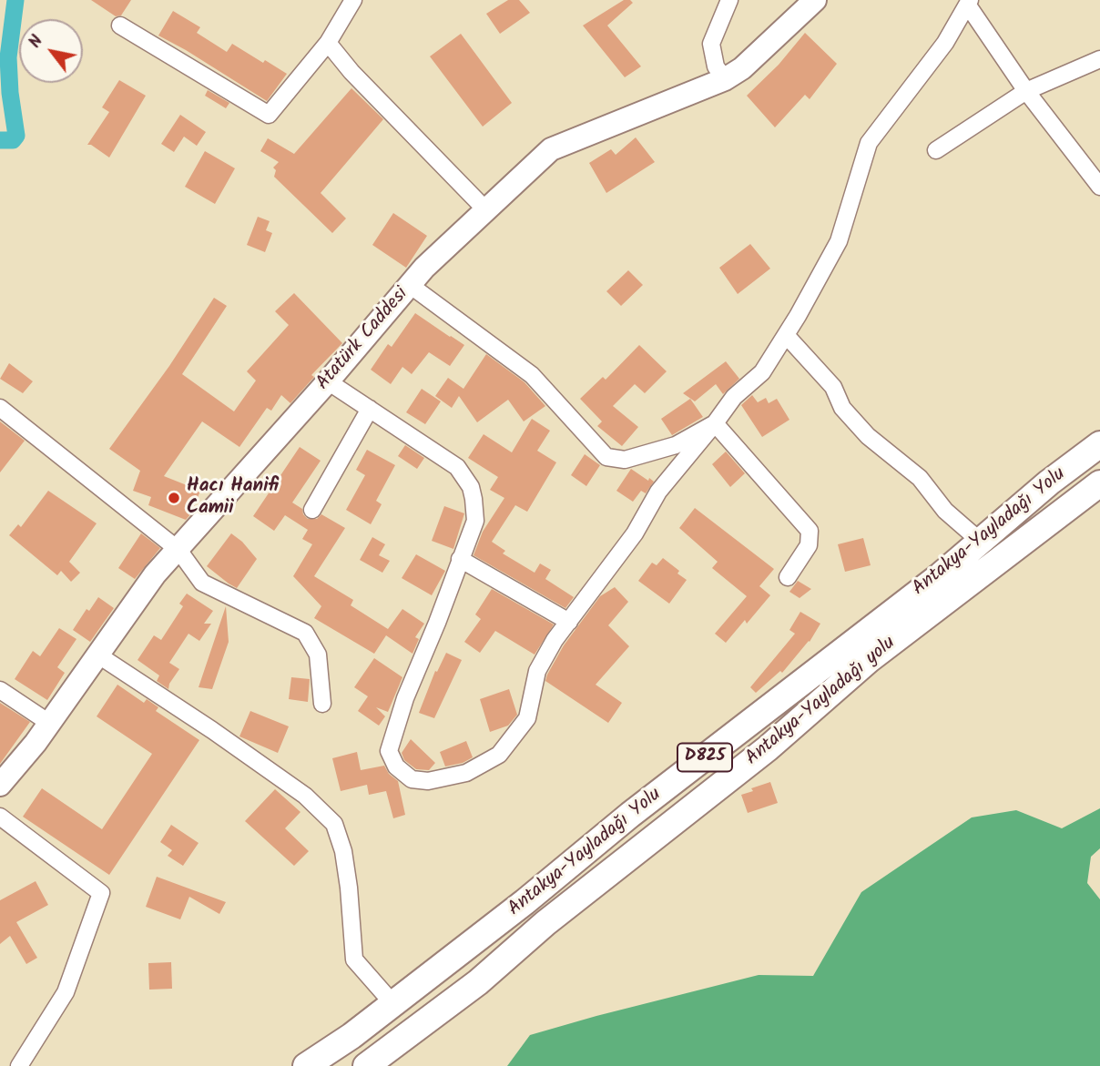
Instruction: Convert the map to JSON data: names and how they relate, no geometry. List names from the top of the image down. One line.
{"streets":{"highway":["Antakya-Yayladağı Yolu","Antakya-Yayladağı yolu","D825"],"main road":["Atatürk Caddesi"]},"places":["Hacı Hanifi Camii"],"north":"top left"}
